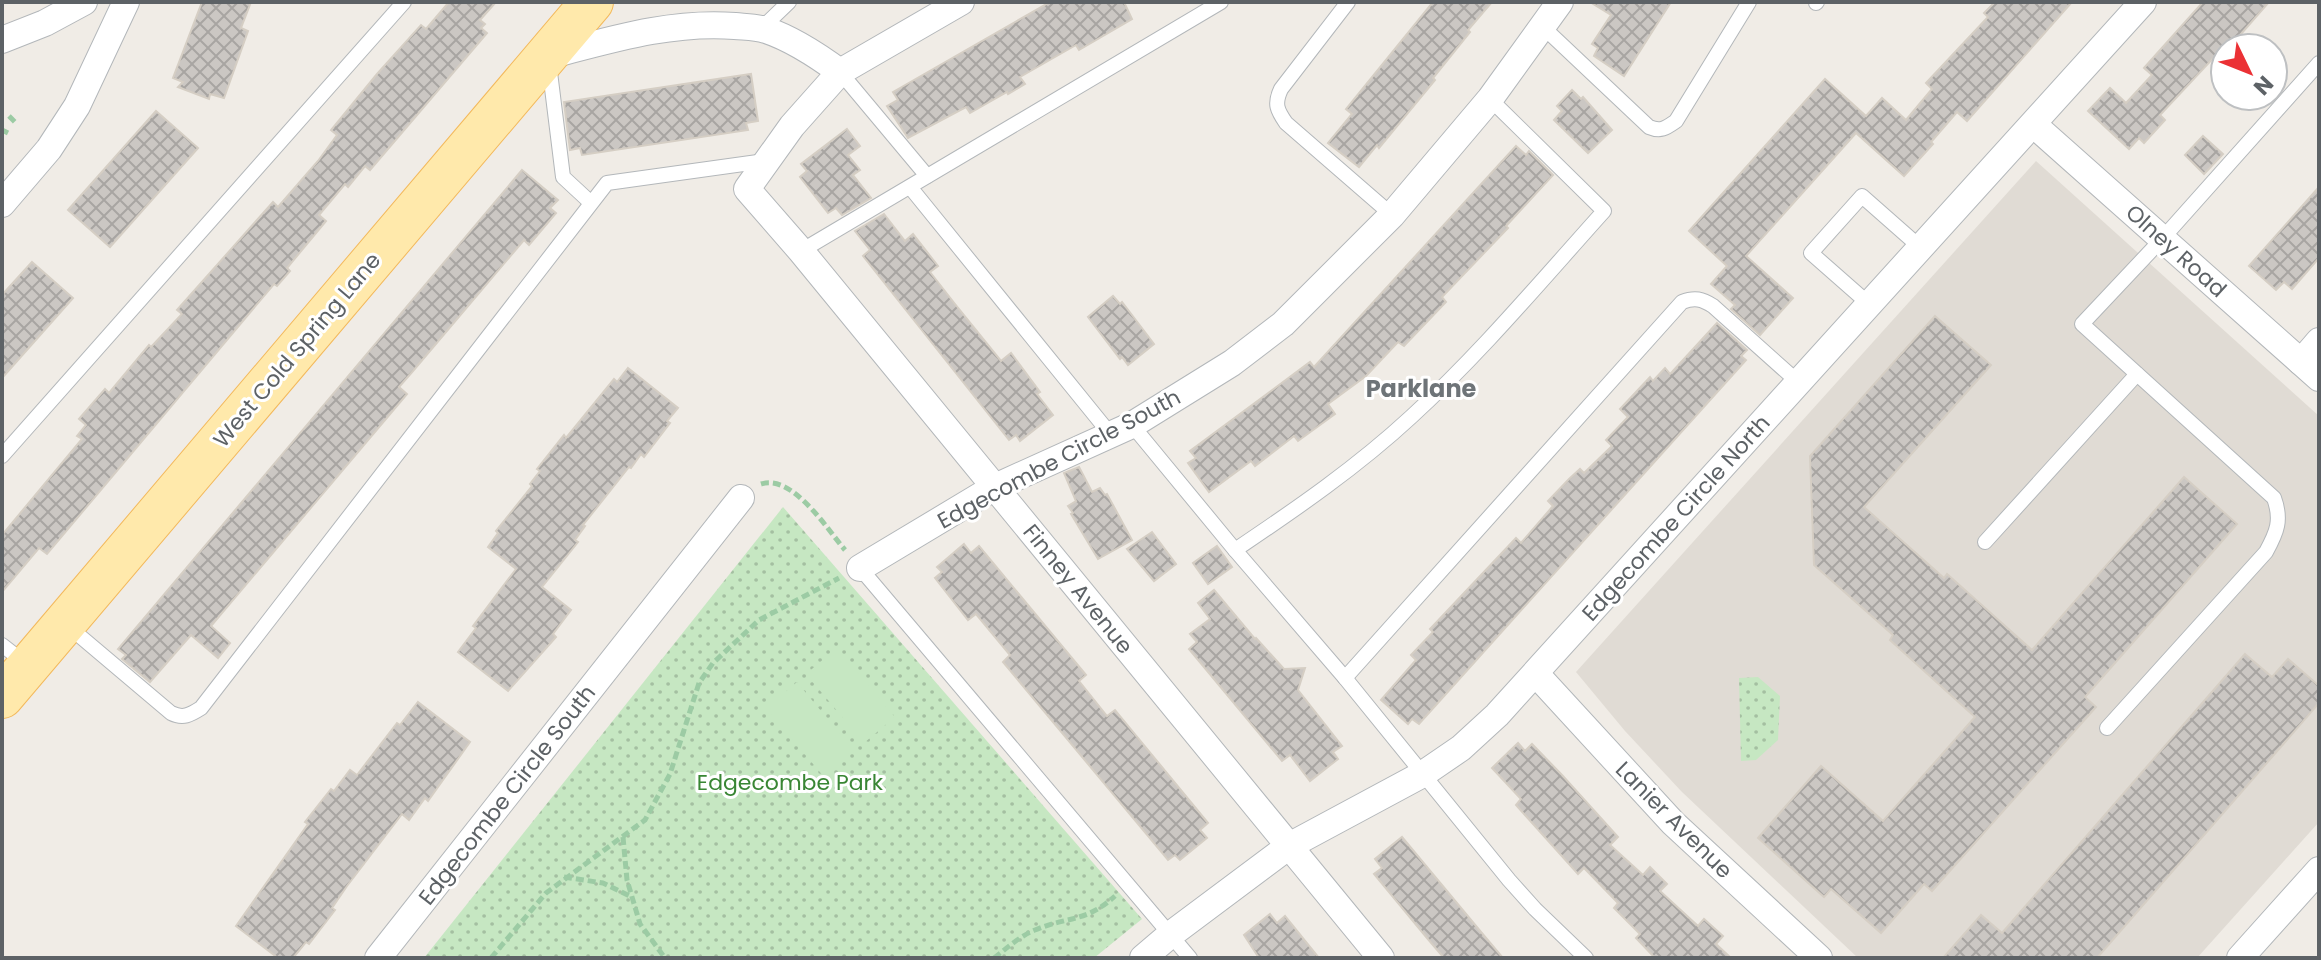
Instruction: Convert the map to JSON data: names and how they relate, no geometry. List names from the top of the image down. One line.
{"streets":{"main road":["West Cold Spring Lane"],"street":["Olney Road","Edgecombe Circle South","Edgecombe Circle North","Finney Avenue","Lanier Avenue"]},"crossings":[["Olney Road","Edgecombe Circle North"],["Edgecombe Circle South","Finney Avenue"],["Edgecombe Circle North","Finney Avenue"],["Edgecombe Circle North","Lanier Avenue"]],"districts":["Parklane"],"parks":["Edgecombe Park"],"north":"bottom right"}
